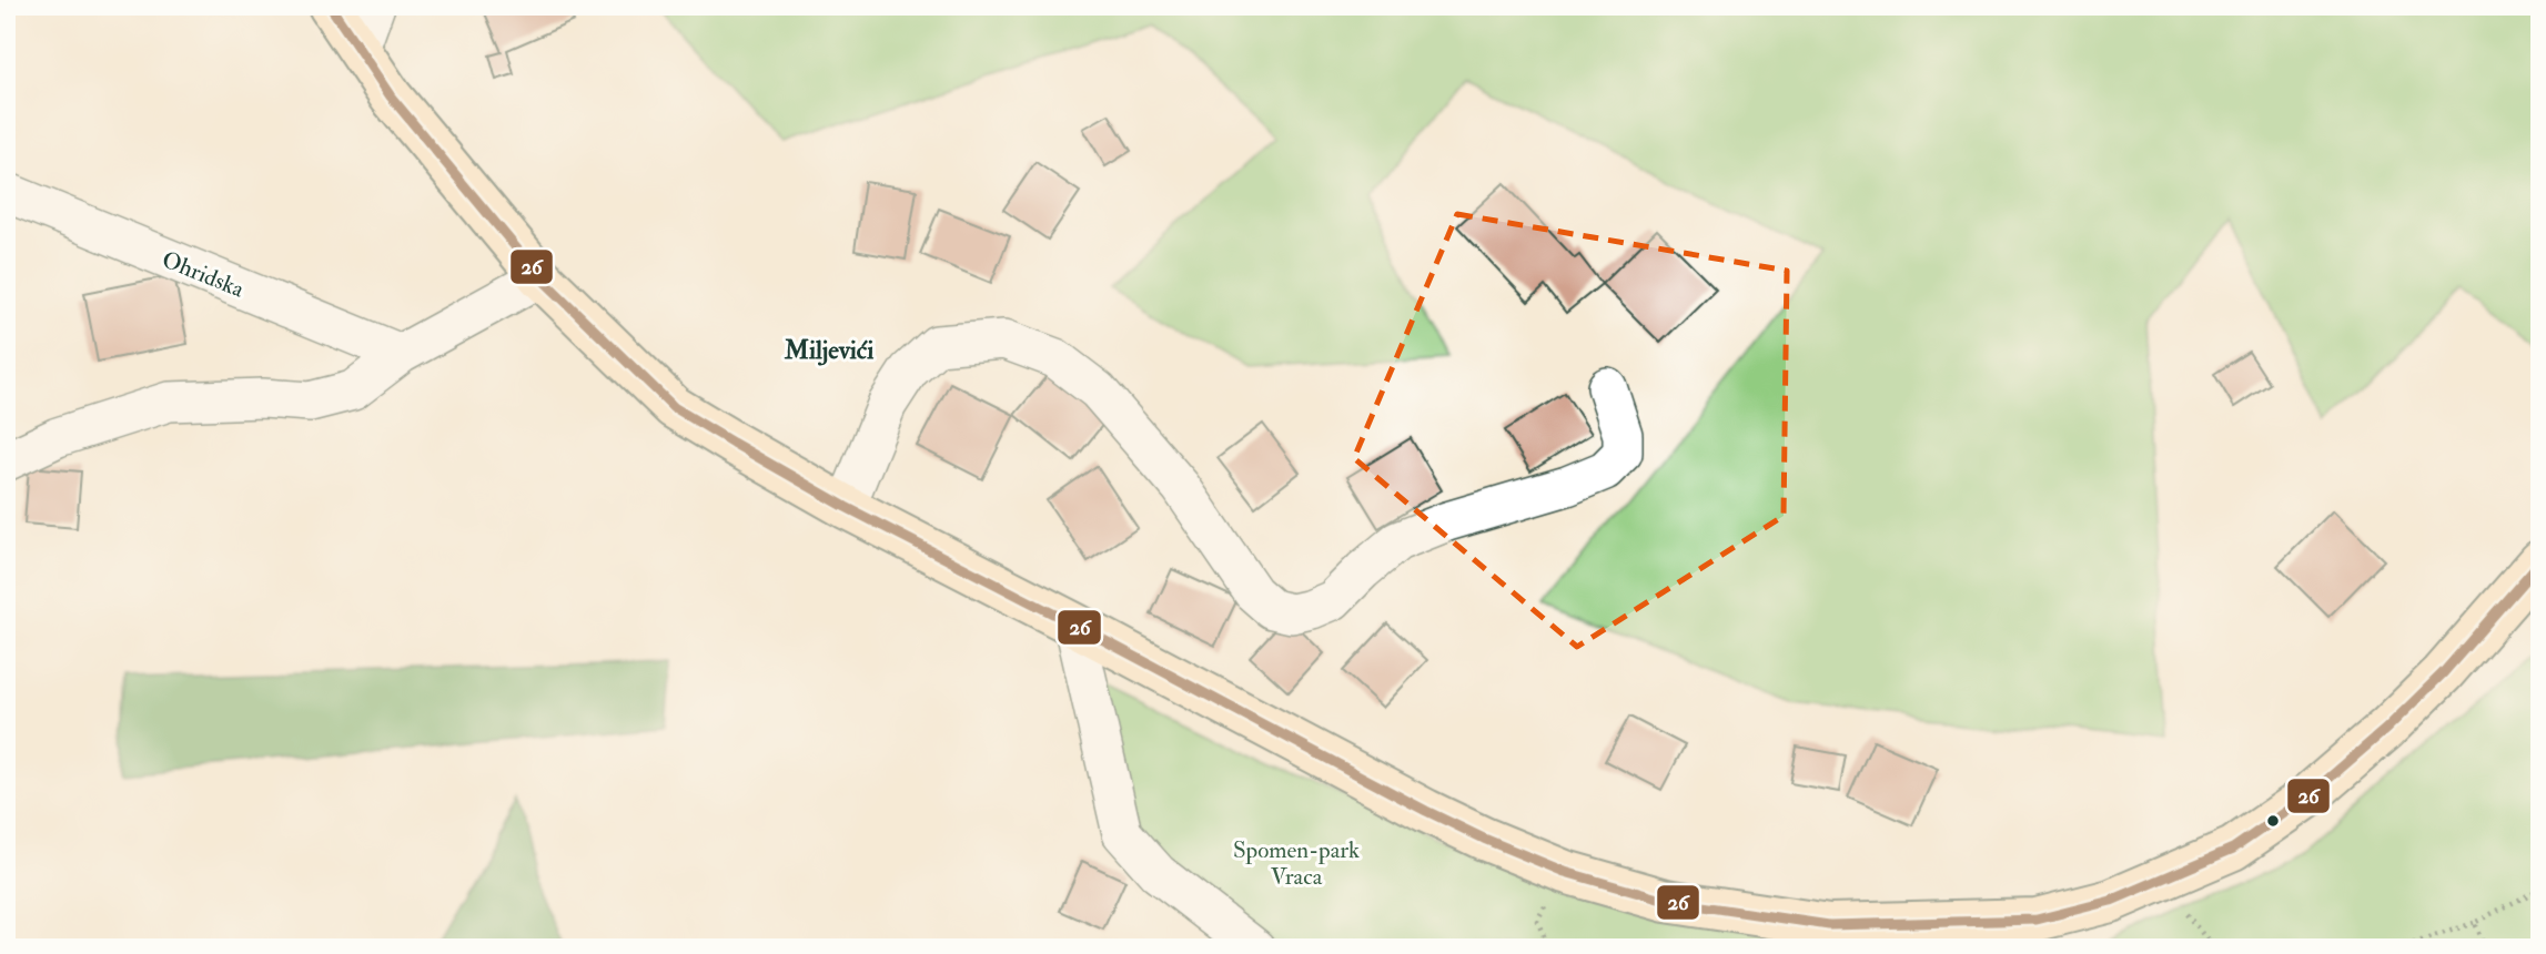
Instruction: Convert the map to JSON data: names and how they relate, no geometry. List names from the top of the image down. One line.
{"streets":{"street":["Ohridska"]},"districts":["Miljevići"],"parks":["Spomen-park Vraca"],"lines":["transit line 26"]}
